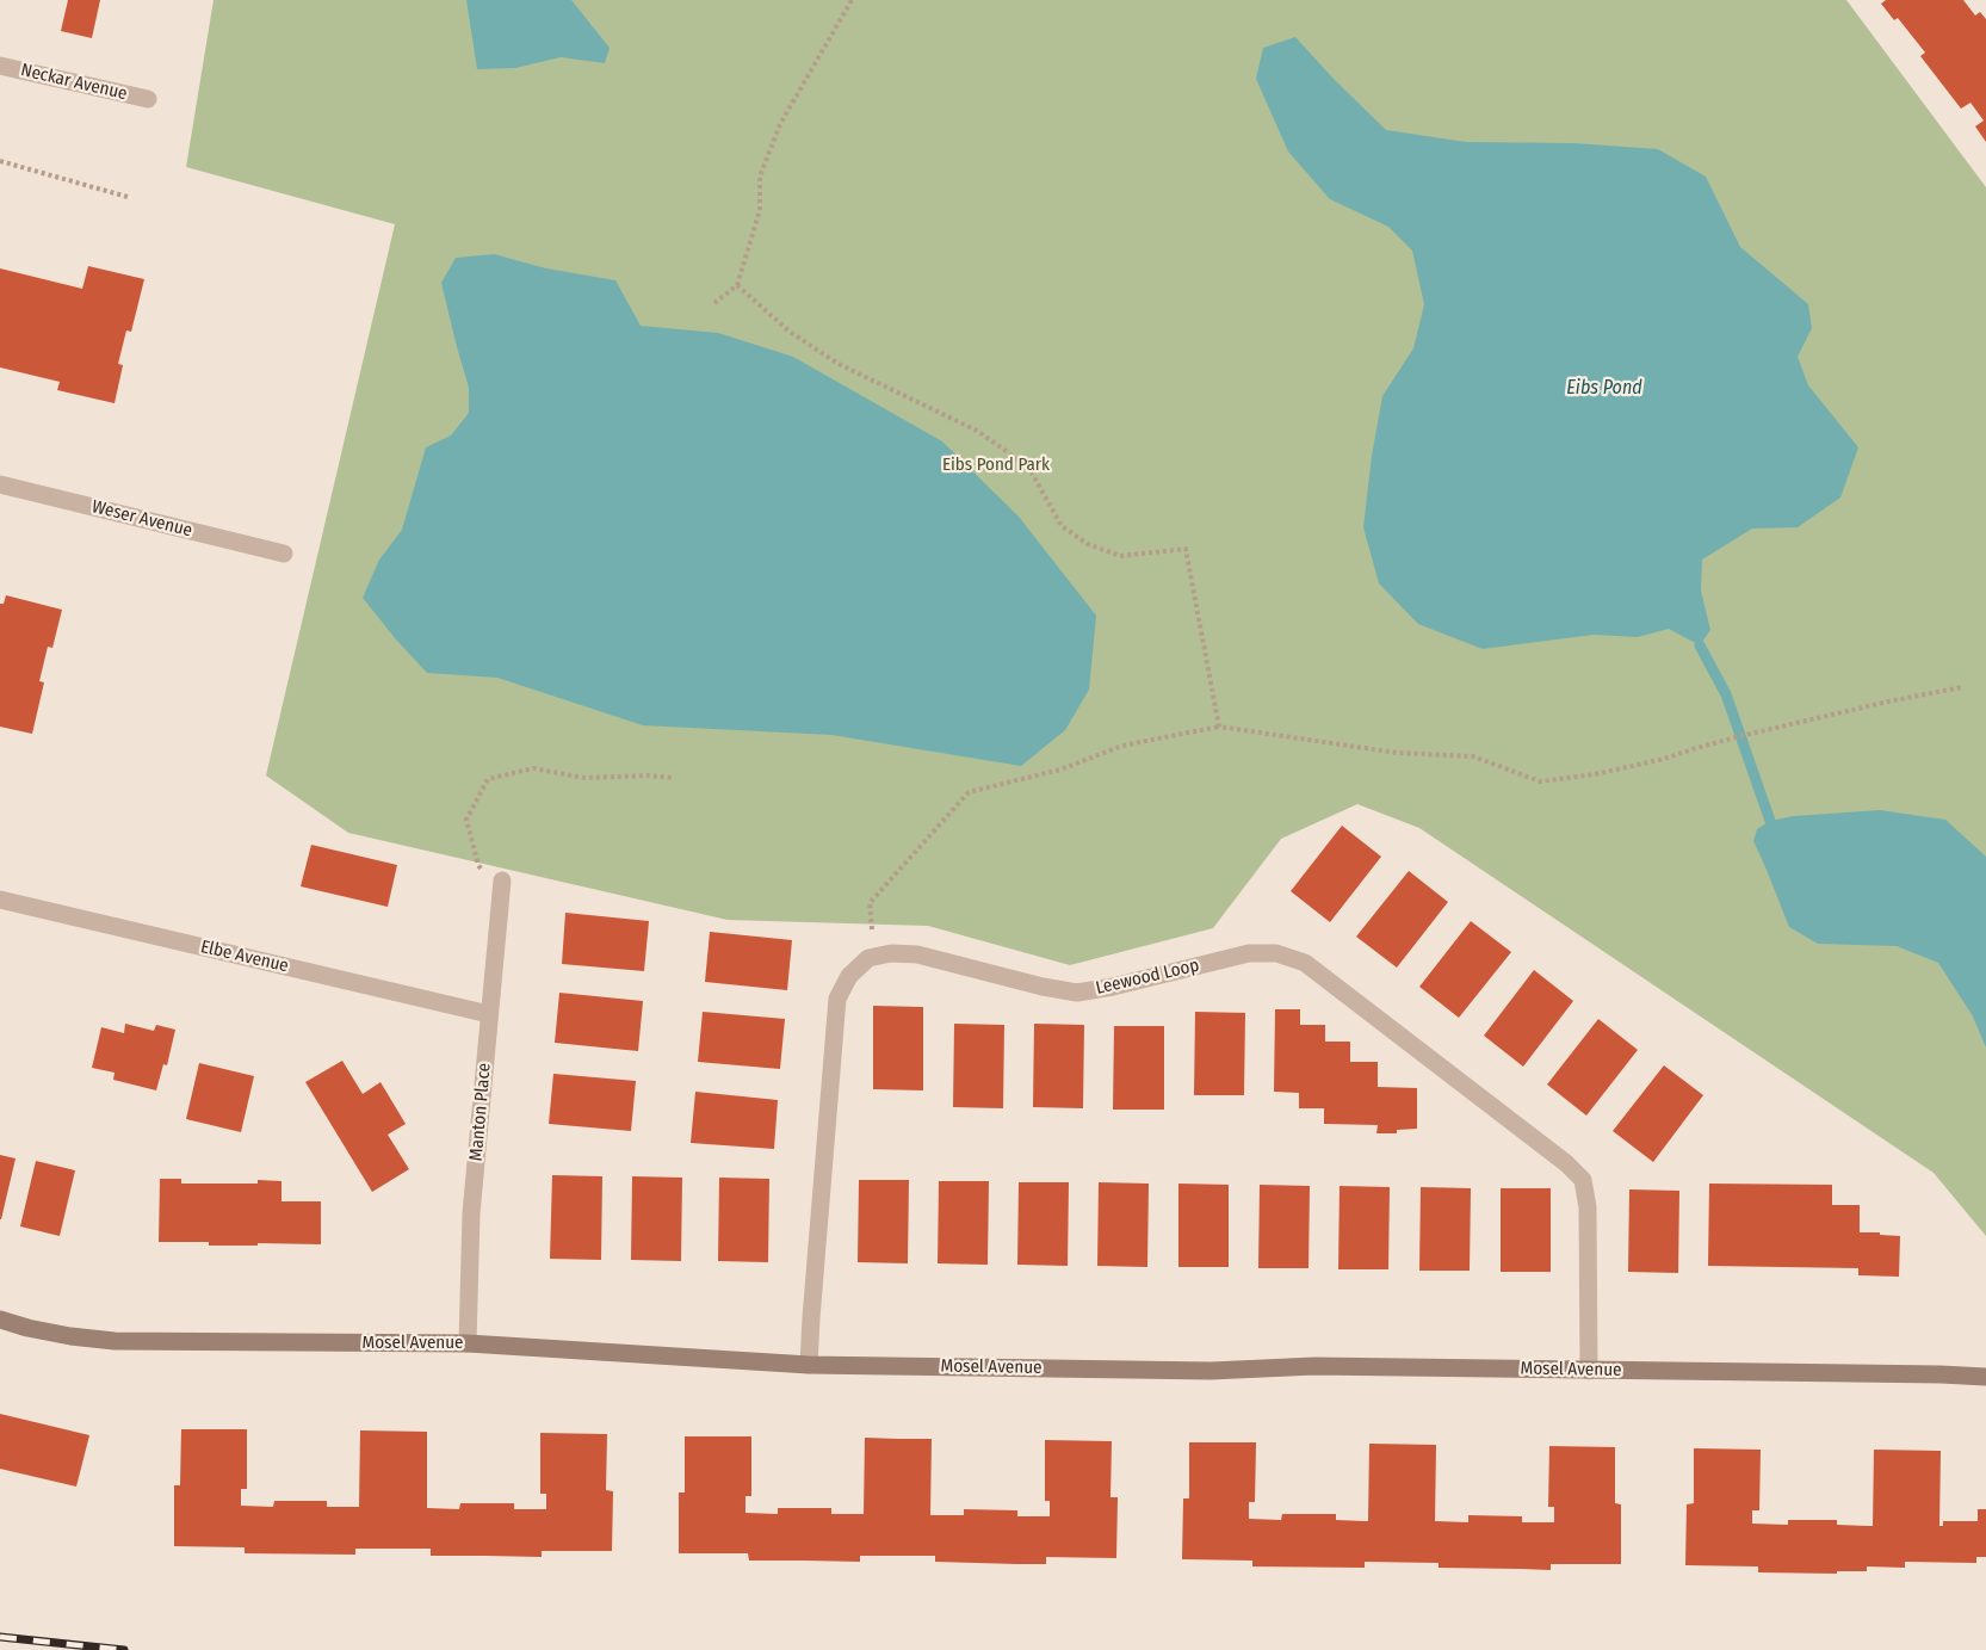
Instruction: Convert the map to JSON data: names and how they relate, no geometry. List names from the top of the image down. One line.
{"streets":{"street":["Neckar Avenue","Weser Avenue","Elbe Avenue","Leewood Loop","Manton Place","Mosel Avenue"]},"crossings":[["Elbe Avenue","Manton Place"],["Leewood Loop","Mosel Avenue"],["Manton Place","Mosel Avenue"]],"water":["Eibs Pond"],"parks":["Eibs Pond Park"]}
